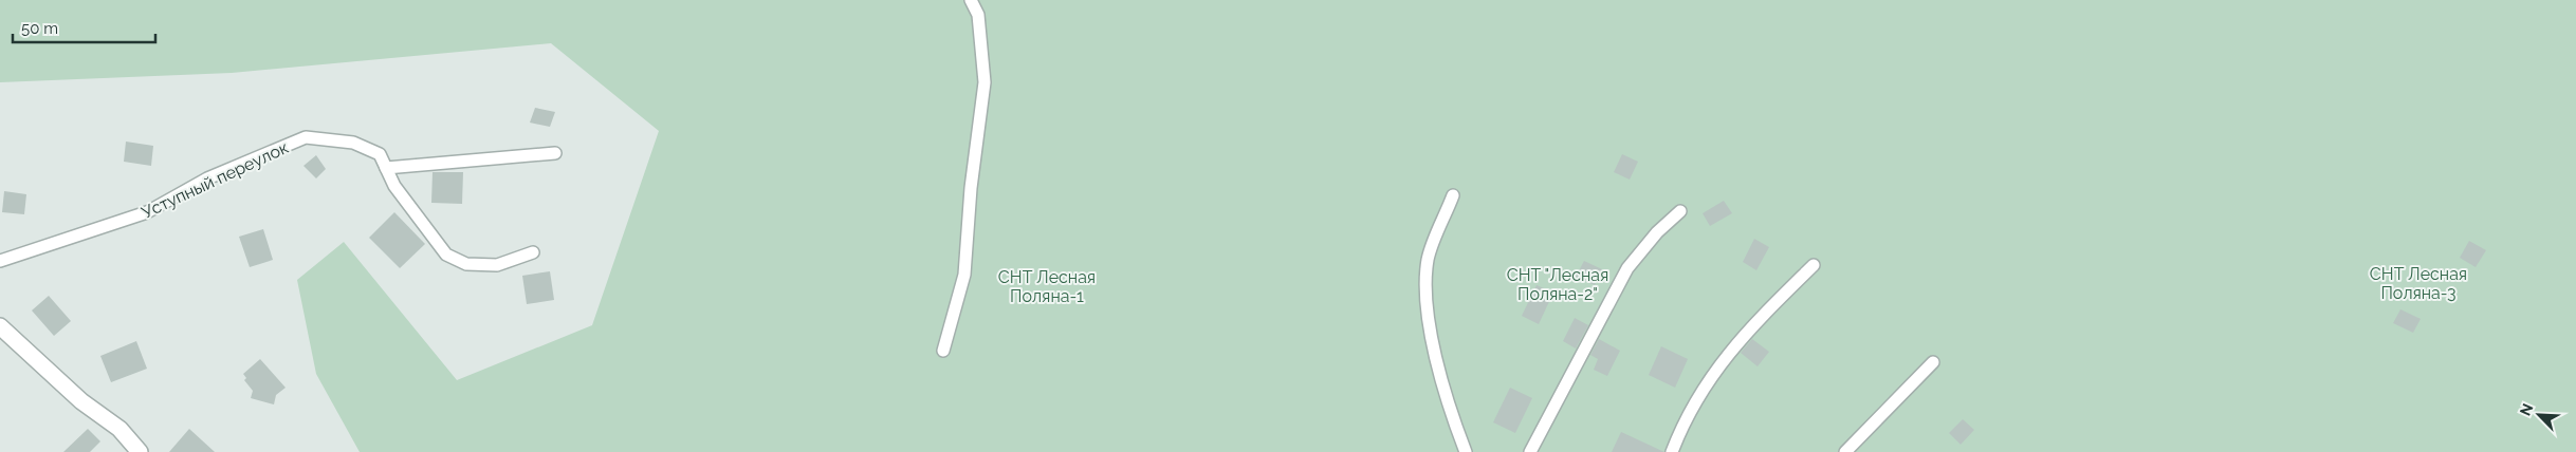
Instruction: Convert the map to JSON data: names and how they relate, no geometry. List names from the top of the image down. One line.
{"streets":{"lane":["Уступный переулок"]},"parks":["СНТ Лесная Поляна-3","СНТ \"Лесная Поляна-2\"","СНТ Лесная Поляна-1"],"scale_bar":"50 m","north":"top left"}
